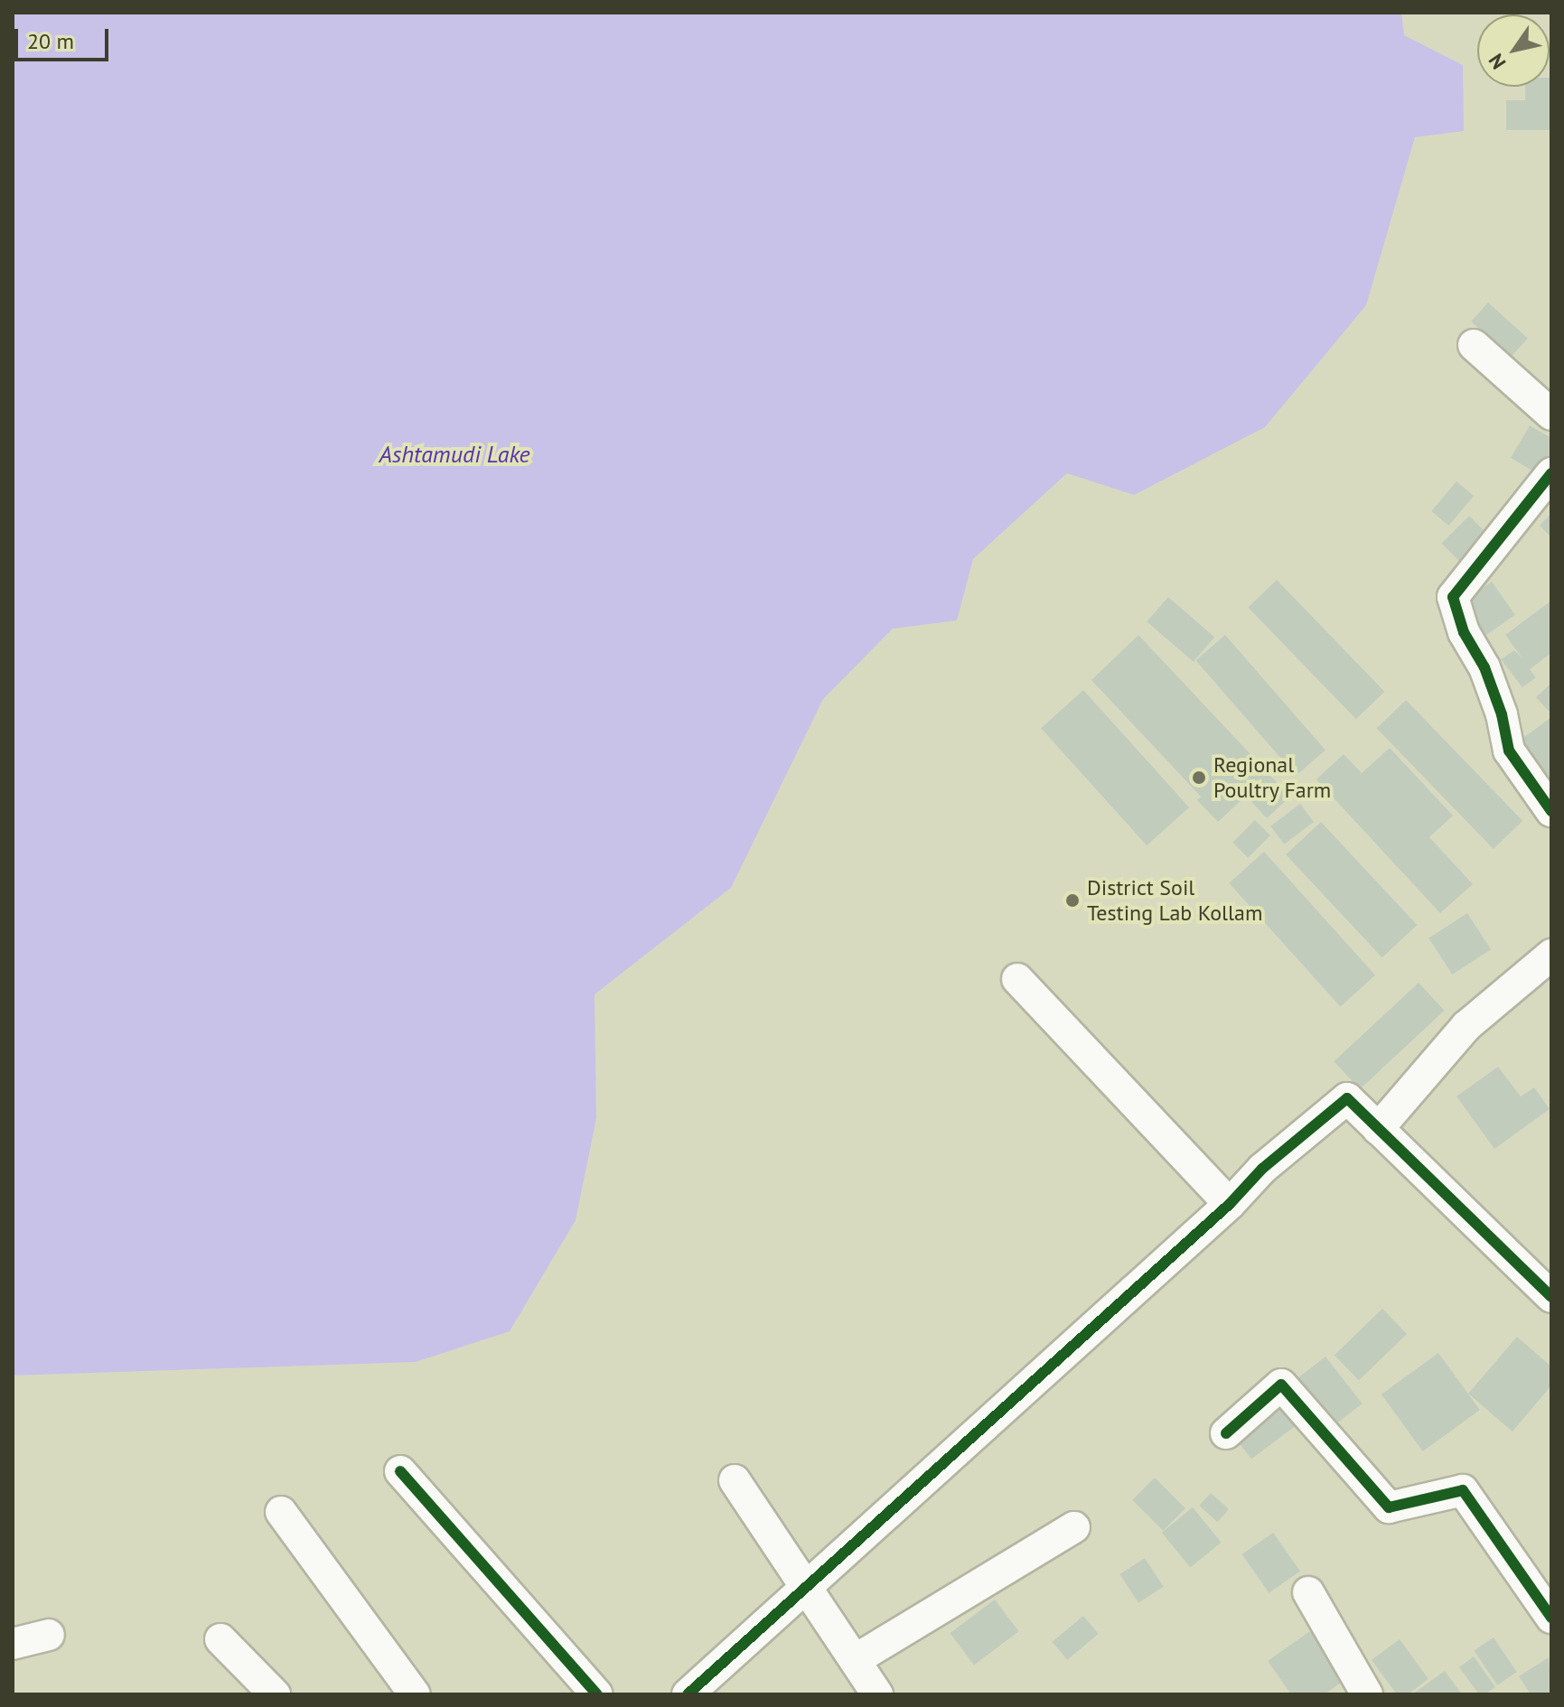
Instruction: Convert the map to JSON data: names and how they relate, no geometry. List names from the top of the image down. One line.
{"water":["Ashtamudi Lake"],"places":["Regional Poultry Farm","District Soil Testing Lab Kollam"],"scale_bar":"20 m","north":"bottom left"}
